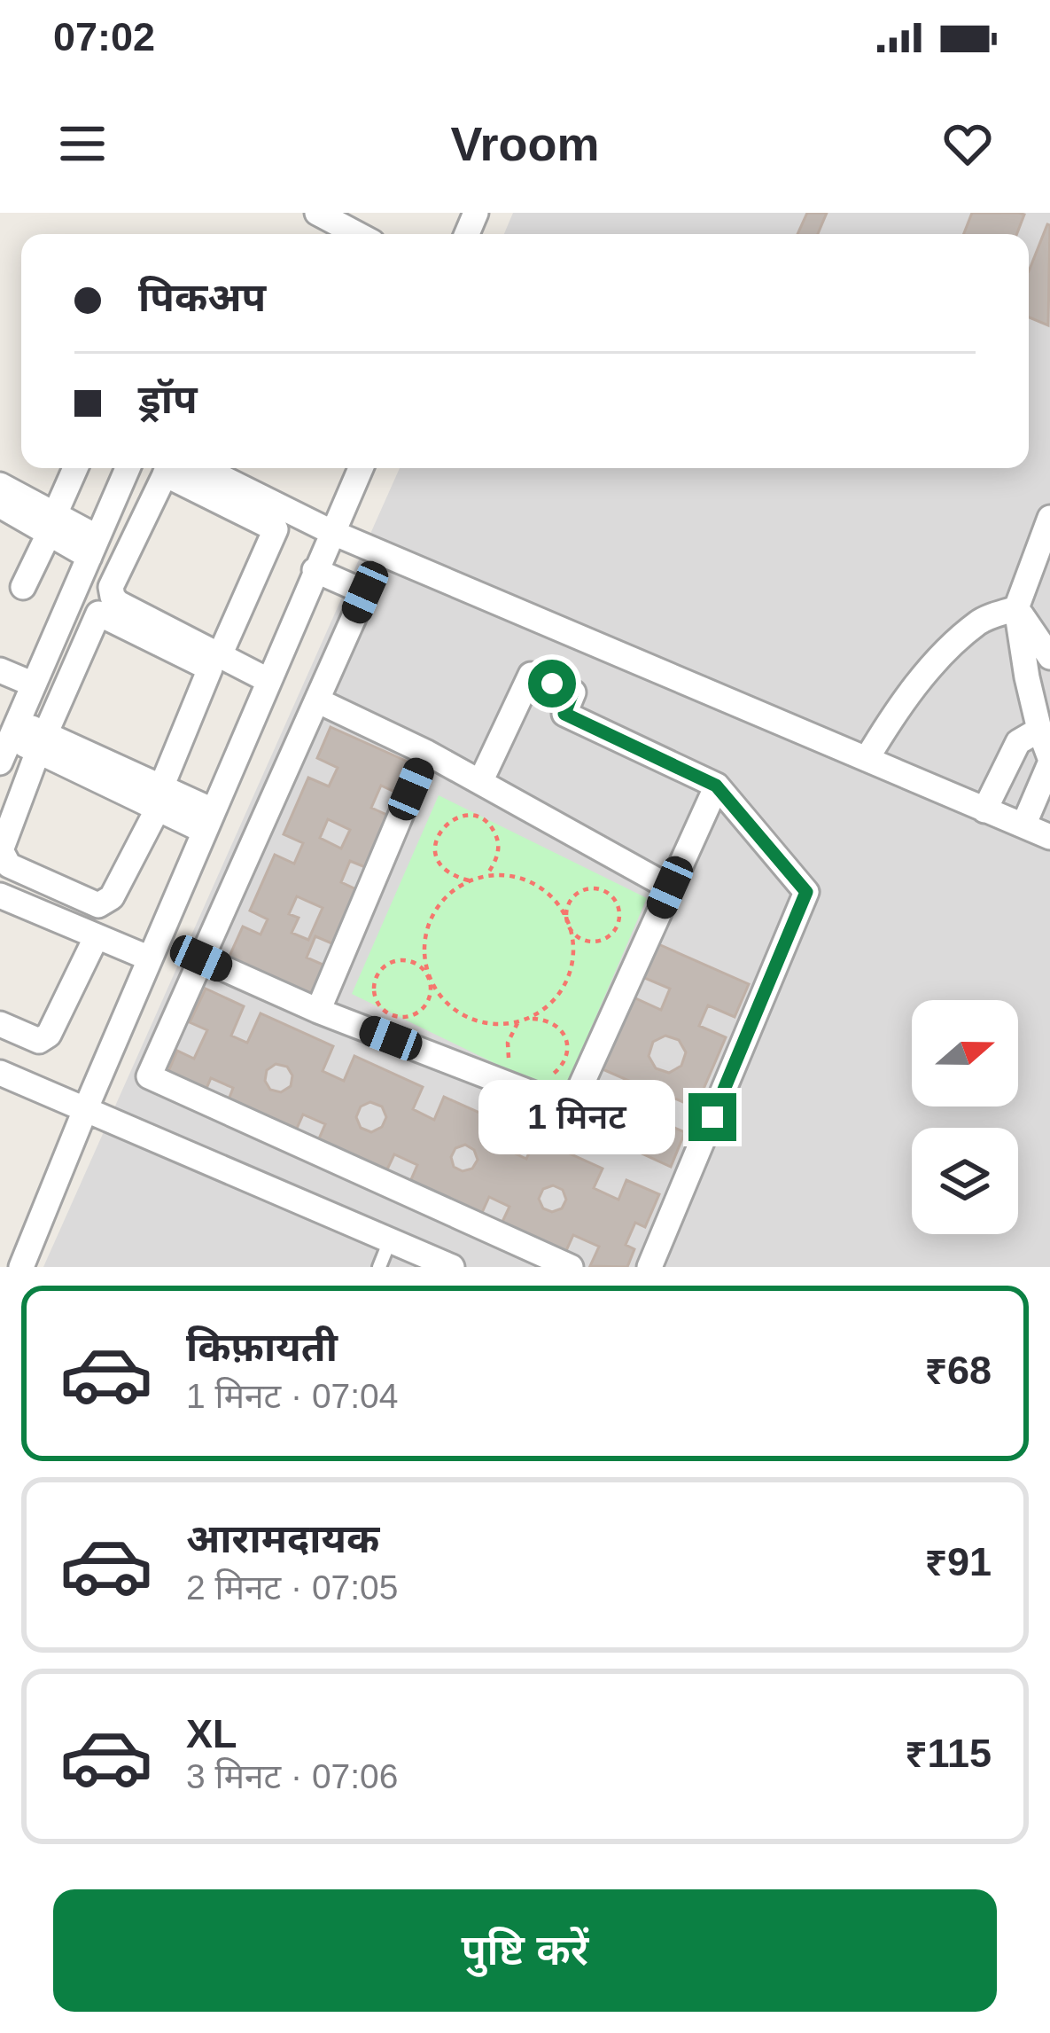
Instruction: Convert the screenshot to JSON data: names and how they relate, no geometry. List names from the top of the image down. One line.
{"north":"right","page":{"status":"07:02","header":"Vroom","banner":["पिकअप","ड्रॉप"],"bubble":"1 मिनट","list":[{"name":"किफ़ायती","note":"1 मिनट · 07:04","value":"₹68"},{"name":"आरामदायक","note":"2 मिनट · 07:05","value":"₹91"},{"name":"XL","note":"3 मिनट · 07:06","value":"₹115"}],"buttons":"पुष्टि करें"}}
